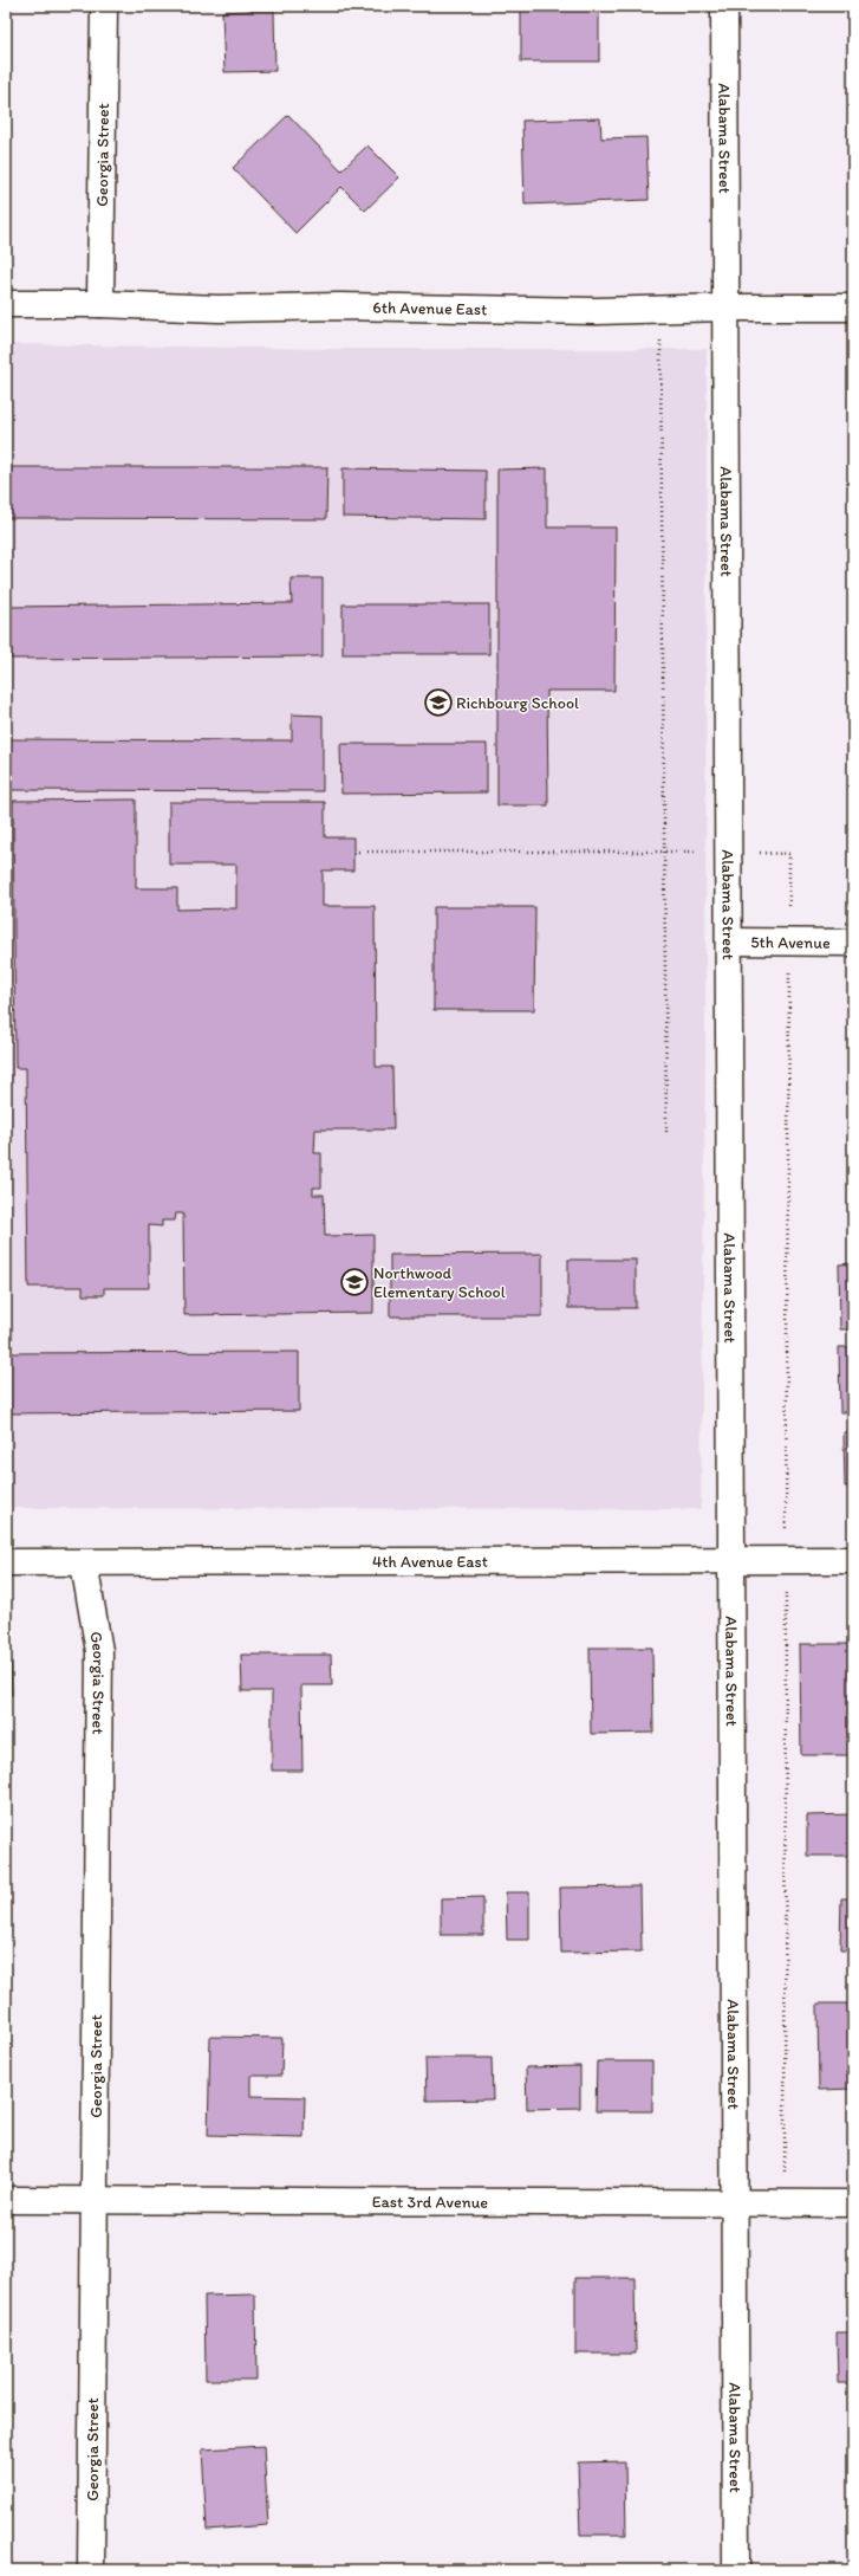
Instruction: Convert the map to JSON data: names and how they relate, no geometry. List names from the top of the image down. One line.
{"streets":{"street":["Alabama Street","Georgia Street","6th Avenue East","5th Avenue","4th Avenue East","East 3rd Avenue"]},"crossings":[["Alabama Street","6th Avenue East"],["Alabama Street","5th Avenue"],["Alabama Street","4th Avenue East"],["Alabama Street","East 3rd Avenue"],["Georgia Street","6th Avenue East"],["Georgia Street","4th Avenue East"],["Georgia Street","East 3rd Avenue"]],"places":{"school or university":["Richbourg School","Northwood Elementary School"]}}
